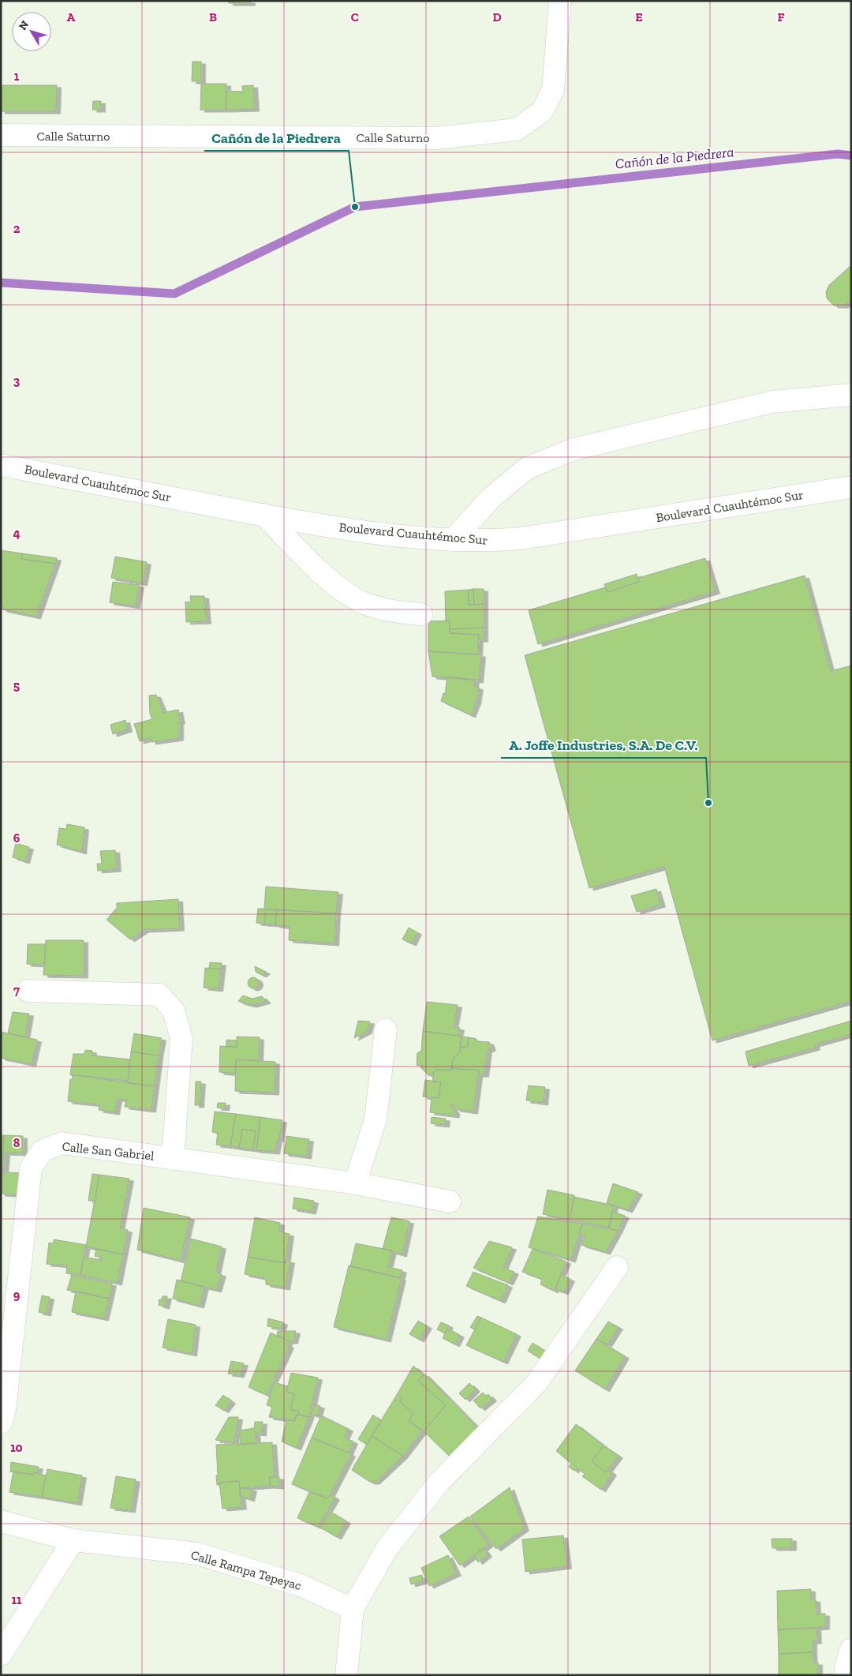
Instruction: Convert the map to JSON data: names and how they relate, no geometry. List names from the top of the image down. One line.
{"streets":{"street":["Calle Saturno","Boulevard Cuauhtémoc Sur","Calle San Gabriel","Calle Rampa Tepeyac"]},"water":["Cañón de la Piedrera"],"places":["Cañón de la Piedrera","A. Joffe Industries, S.A. De C.V."],"north":"top left","grid":{"columns":["A","B","C","D","E","F"],"rows":["1","2","3","4","5","6","7","8","9","10","11"]}}
